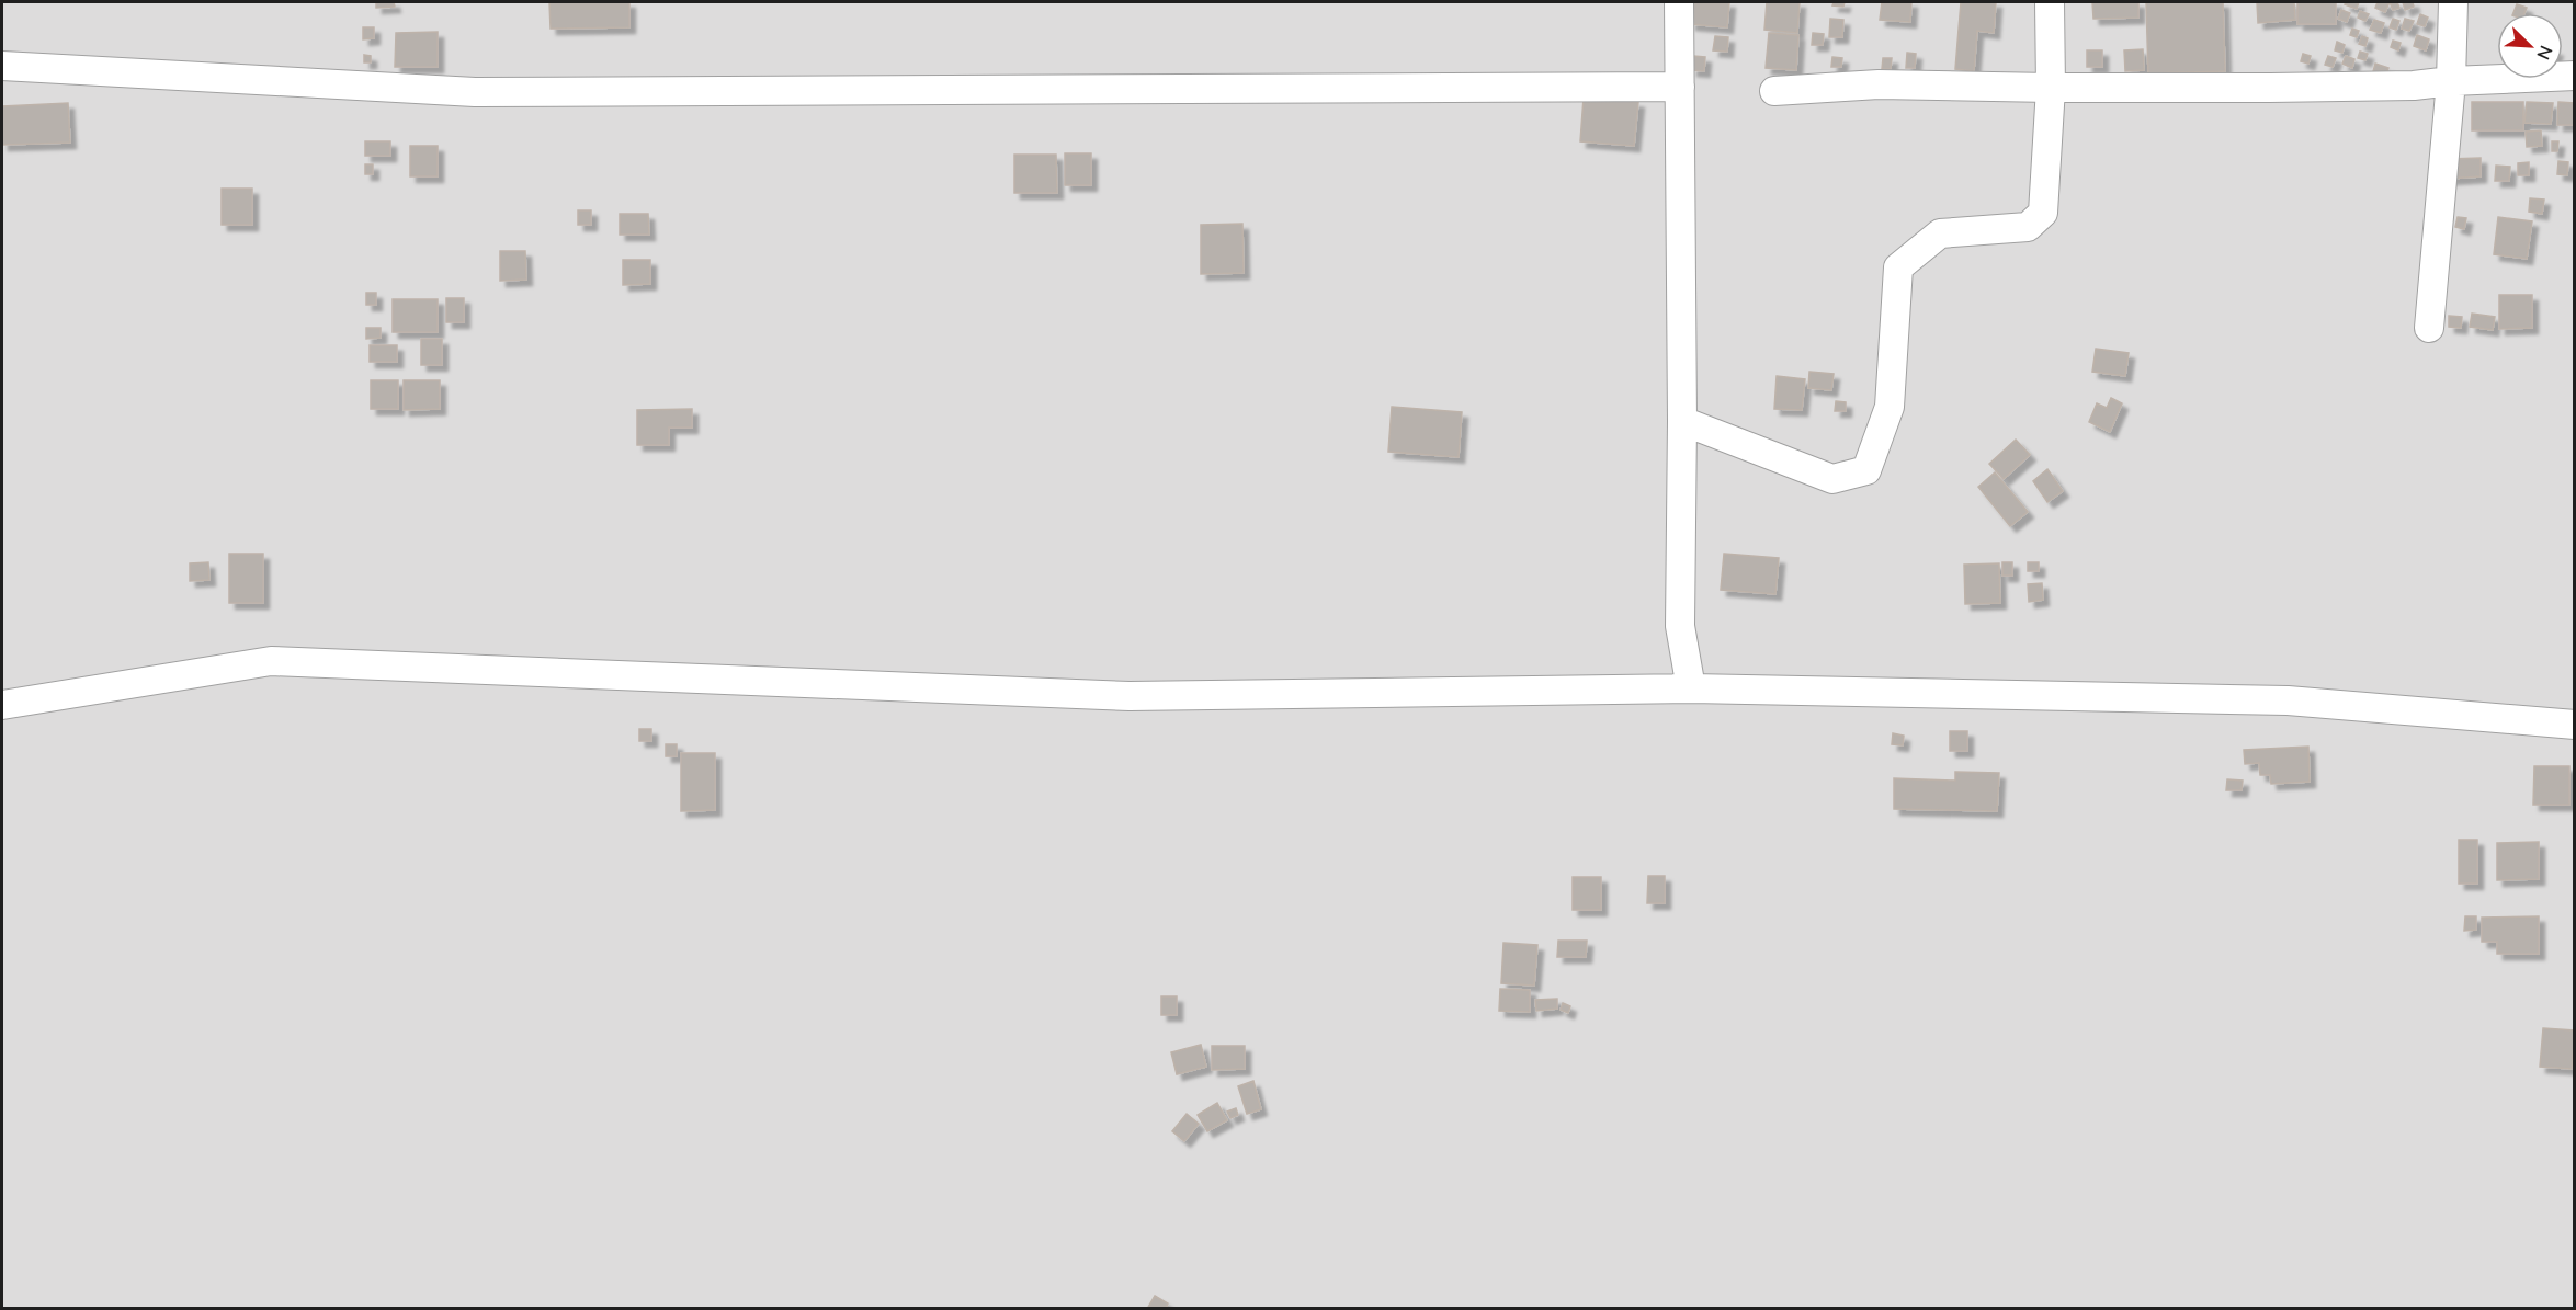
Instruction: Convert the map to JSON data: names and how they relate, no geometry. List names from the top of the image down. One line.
{"north":"bottom right"}
